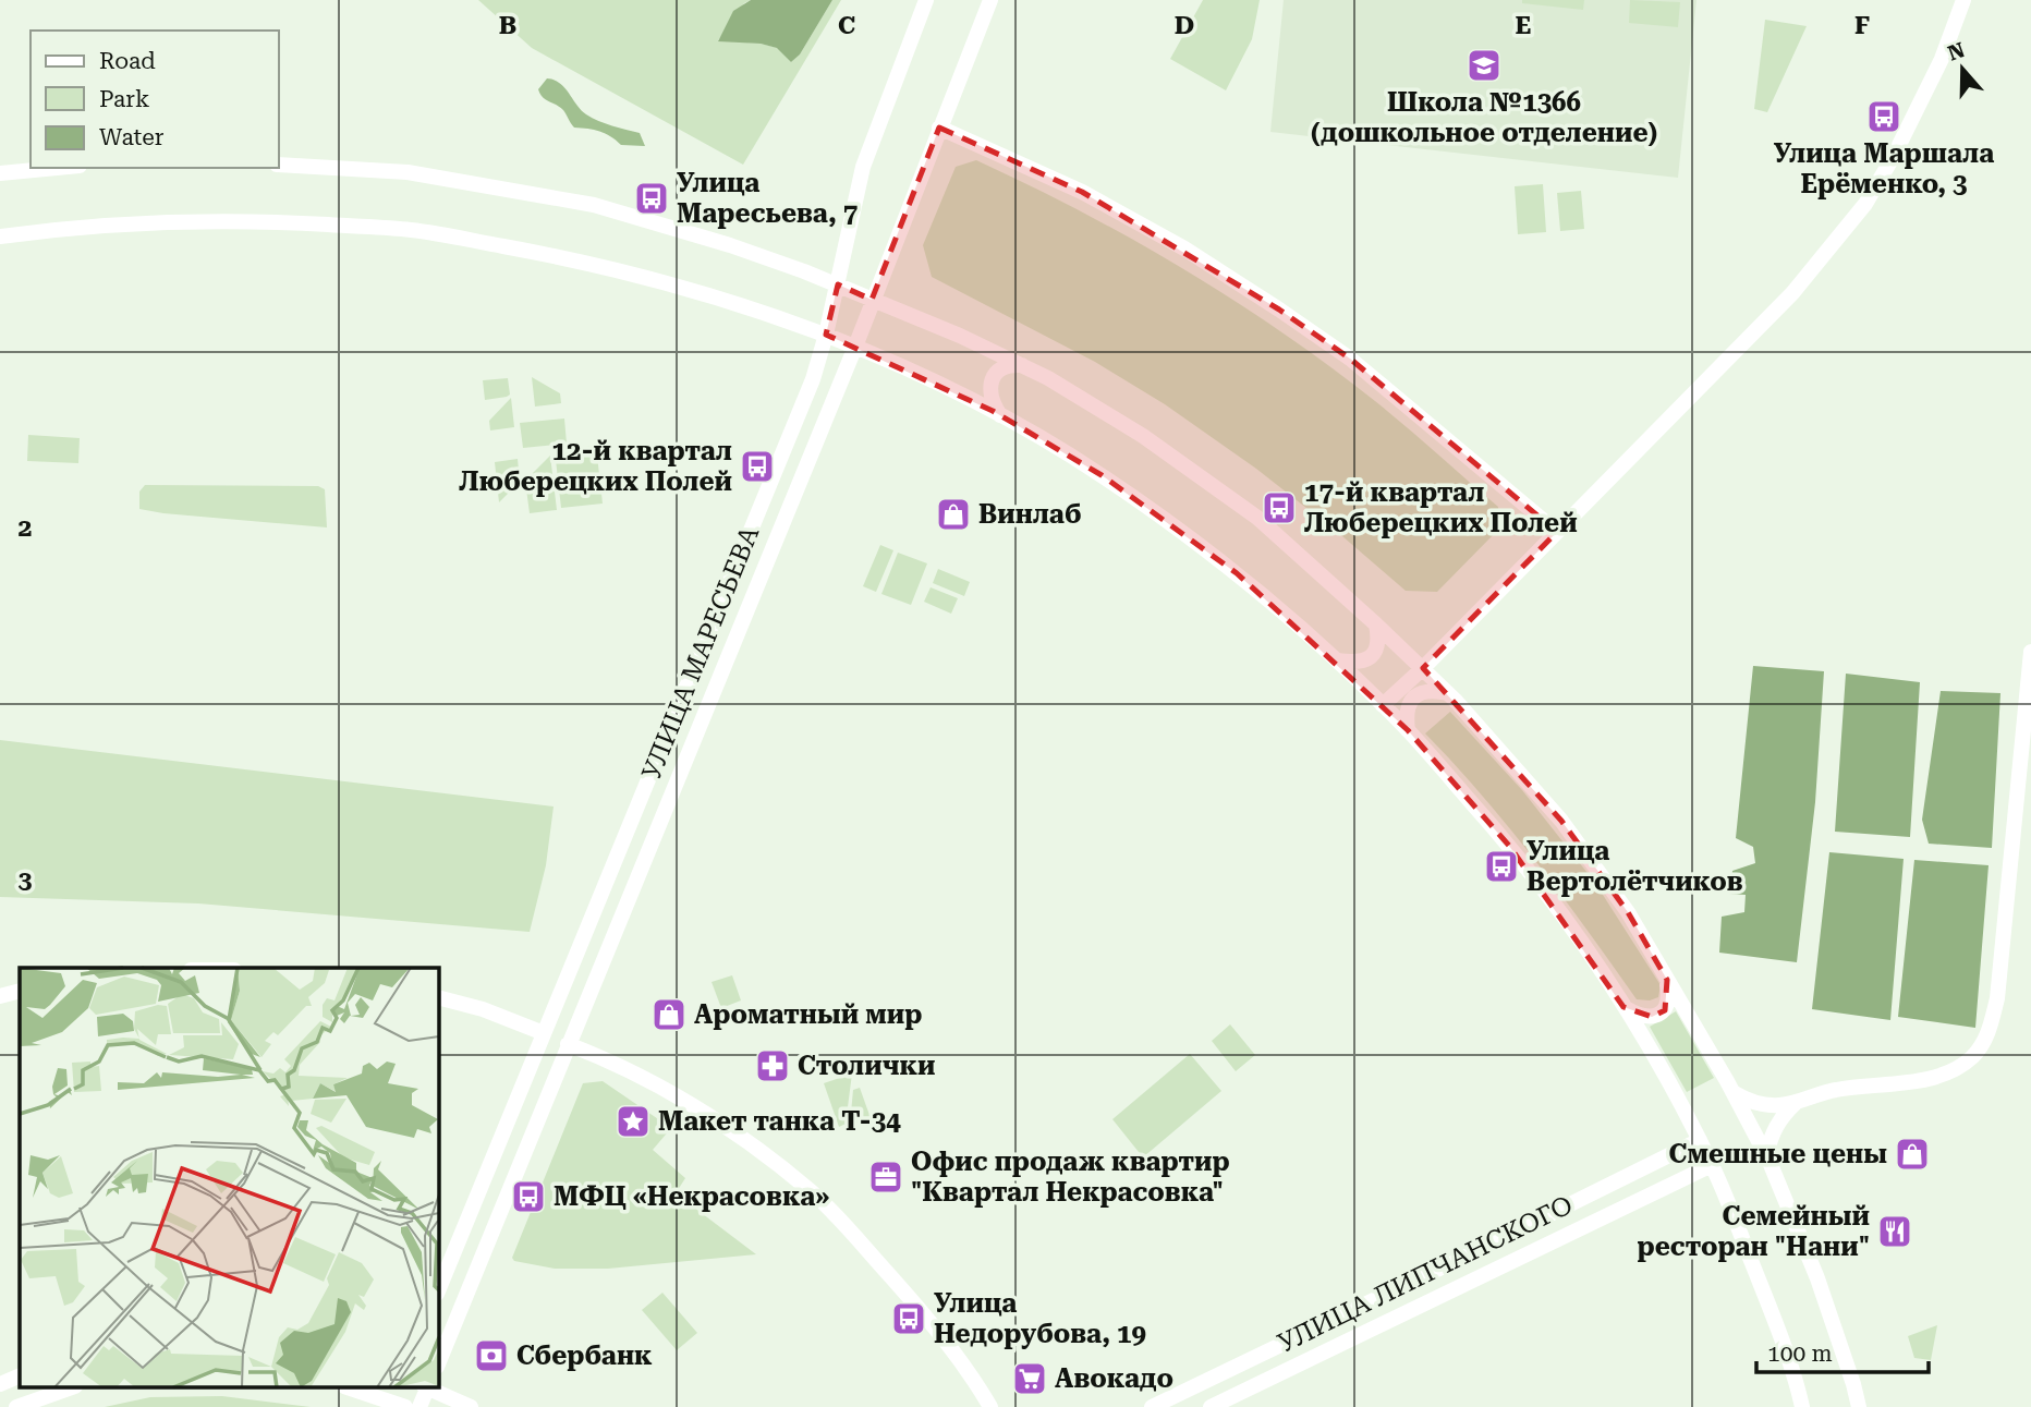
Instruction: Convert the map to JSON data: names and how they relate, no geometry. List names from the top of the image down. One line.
{"streets":{"street":["УЛИЦА МАРЕСЬЕВА","УЛИЦА ЛИПЧАНСКОГО"]},"places":{"school or university":["Школа №1366 (дошкольное отделение)"],"bus stop":["Улица Маршала Ерёменко, 3","Улица Маресьева, 7","12-й квартал Люберецких Полей","17-й квартал Люберецких Полей","Улица Вертолётчиков","МФЦ «Некрасовка»","Улица Недорубова, 19"],"shop":["Винлаб","Ароматный мир","Смешные цены"],"pharmacy":["Столички"],"place":["Макет танка Т-34"],"office":["Офис продаж квартир \"Квартал Некрасовка\""],"restaurant":["Семейный ресторан \"Нани\""],"bank":["Сбербанк"],"supermarket":["Авокадо"]},"legend":["Road","Park","Water"],"scale_bar":"100 m","north":"top","grid":{"columns":["B","C","D","E","F"],"rows":["2","3"]}}
